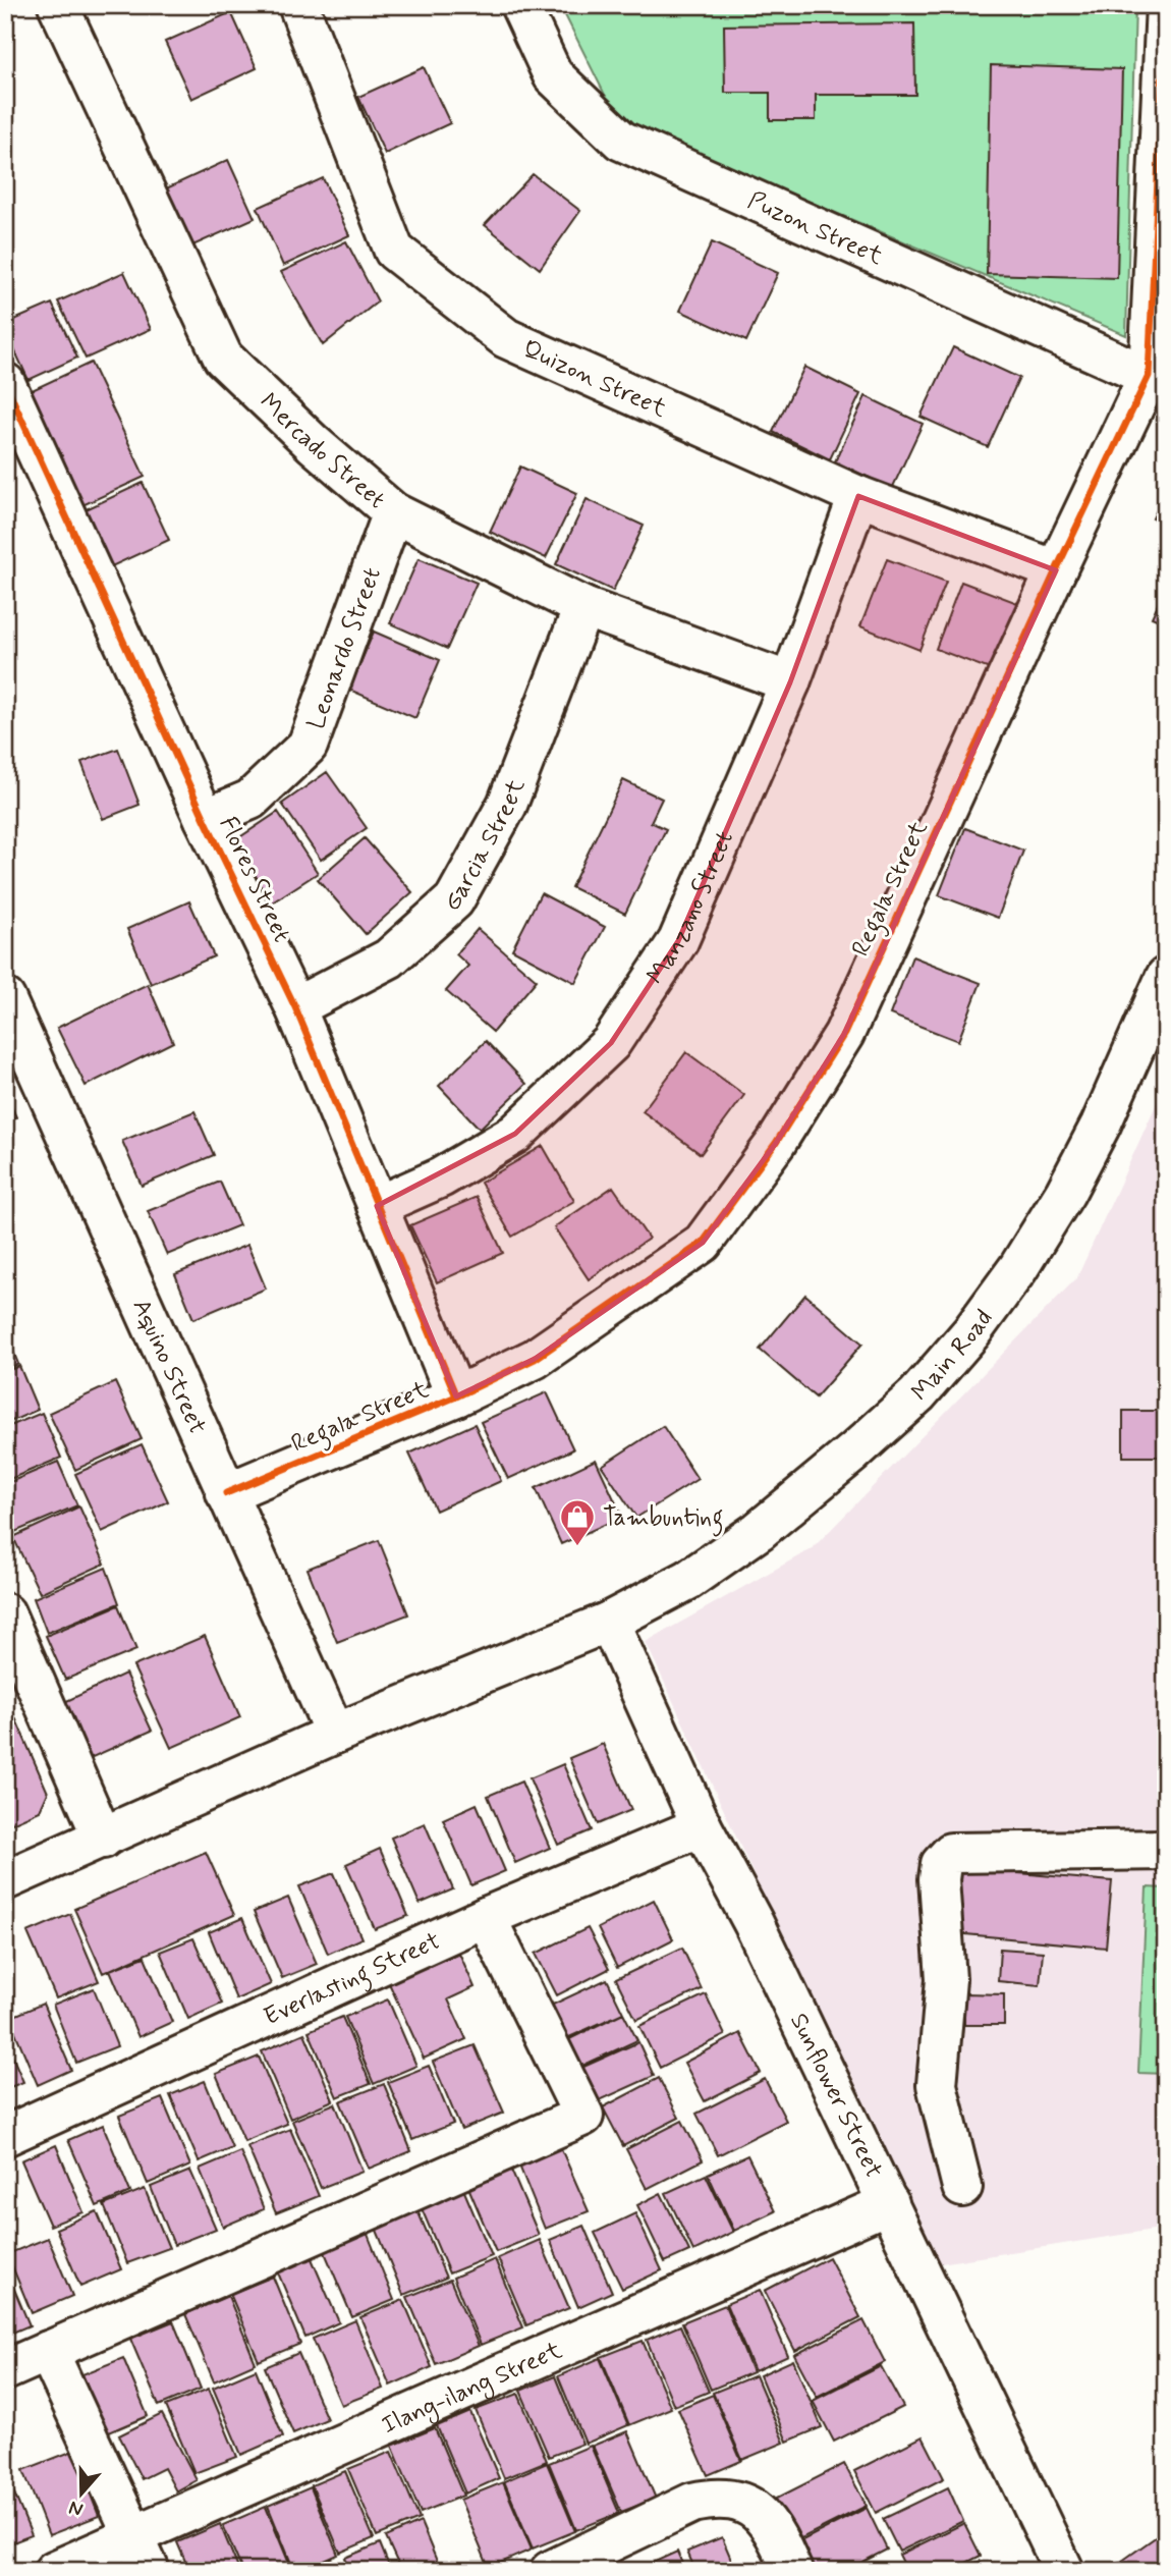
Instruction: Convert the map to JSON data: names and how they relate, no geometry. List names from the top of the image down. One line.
{"streets":{"street":["Puzon Street","Quizon Street","Mercado Street","Leonardo Street","Garcia Street","Flores Street","Regala Street","Manzano Street","Main Road","Aquino Street","Everlasting Street","Sunflower Street","Ilang-ilang Street"]},"crossings":[["Puzon Street","Regala Street"],["Quizon Street","Regala Street"],["Quizon Street","Manzano Street"],["Mercado Street","Leonardo Street"],["Mercado Street","Garcia Street"],["Mercado Street","Manzano Street"],["Leonardo Street","Flores Street"],["Garcia Street","Flores Street"],["Flores Street","Regala Street"],["Flores Street","Manzano Street"],["Regala Street","Aquino Street"],["Main Road","Aquino Street"],["Main Road","Sunflower Street"],["Everlasting Street","Sunflower Street"],["Sunflower Street","Ilang-ilang Street"]],"places":{"shop":["Tambunting"]},"north":"bottom"}
